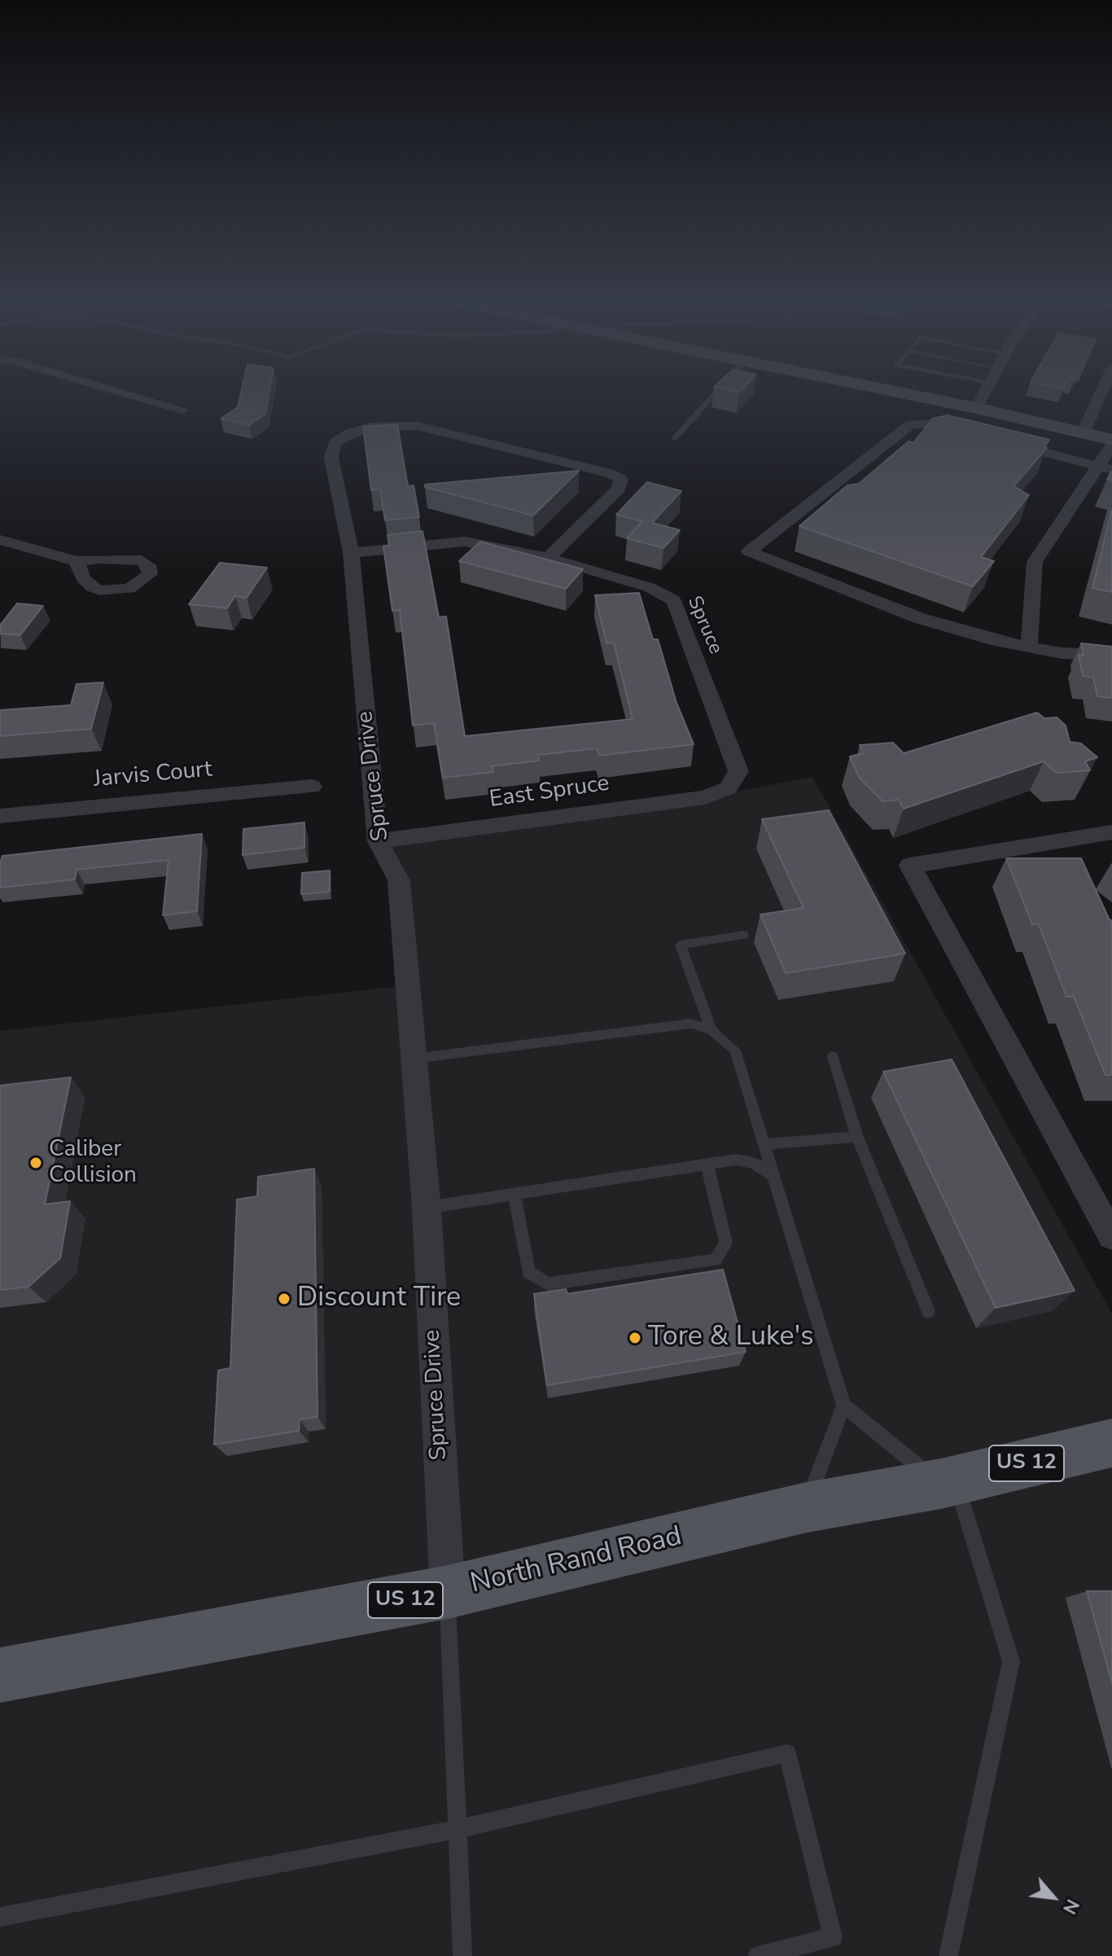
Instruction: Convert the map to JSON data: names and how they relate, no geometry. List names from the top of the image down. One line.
{"streets":{"main road":["US 12","North Rand Road"],"street":["Spruce","Jarvis Court","Spruce Drive","East Spruce"]},"crossings":[["Spruce","Spruce Drive"],["Spruce","East Spruce"],["Spruce Drive","East Spruce"],["Spruce Drive","North Rand Road"]],"places":["Caliber Collision","Discount Tire","Tore & Luke's"],"north":"bottom right"}
